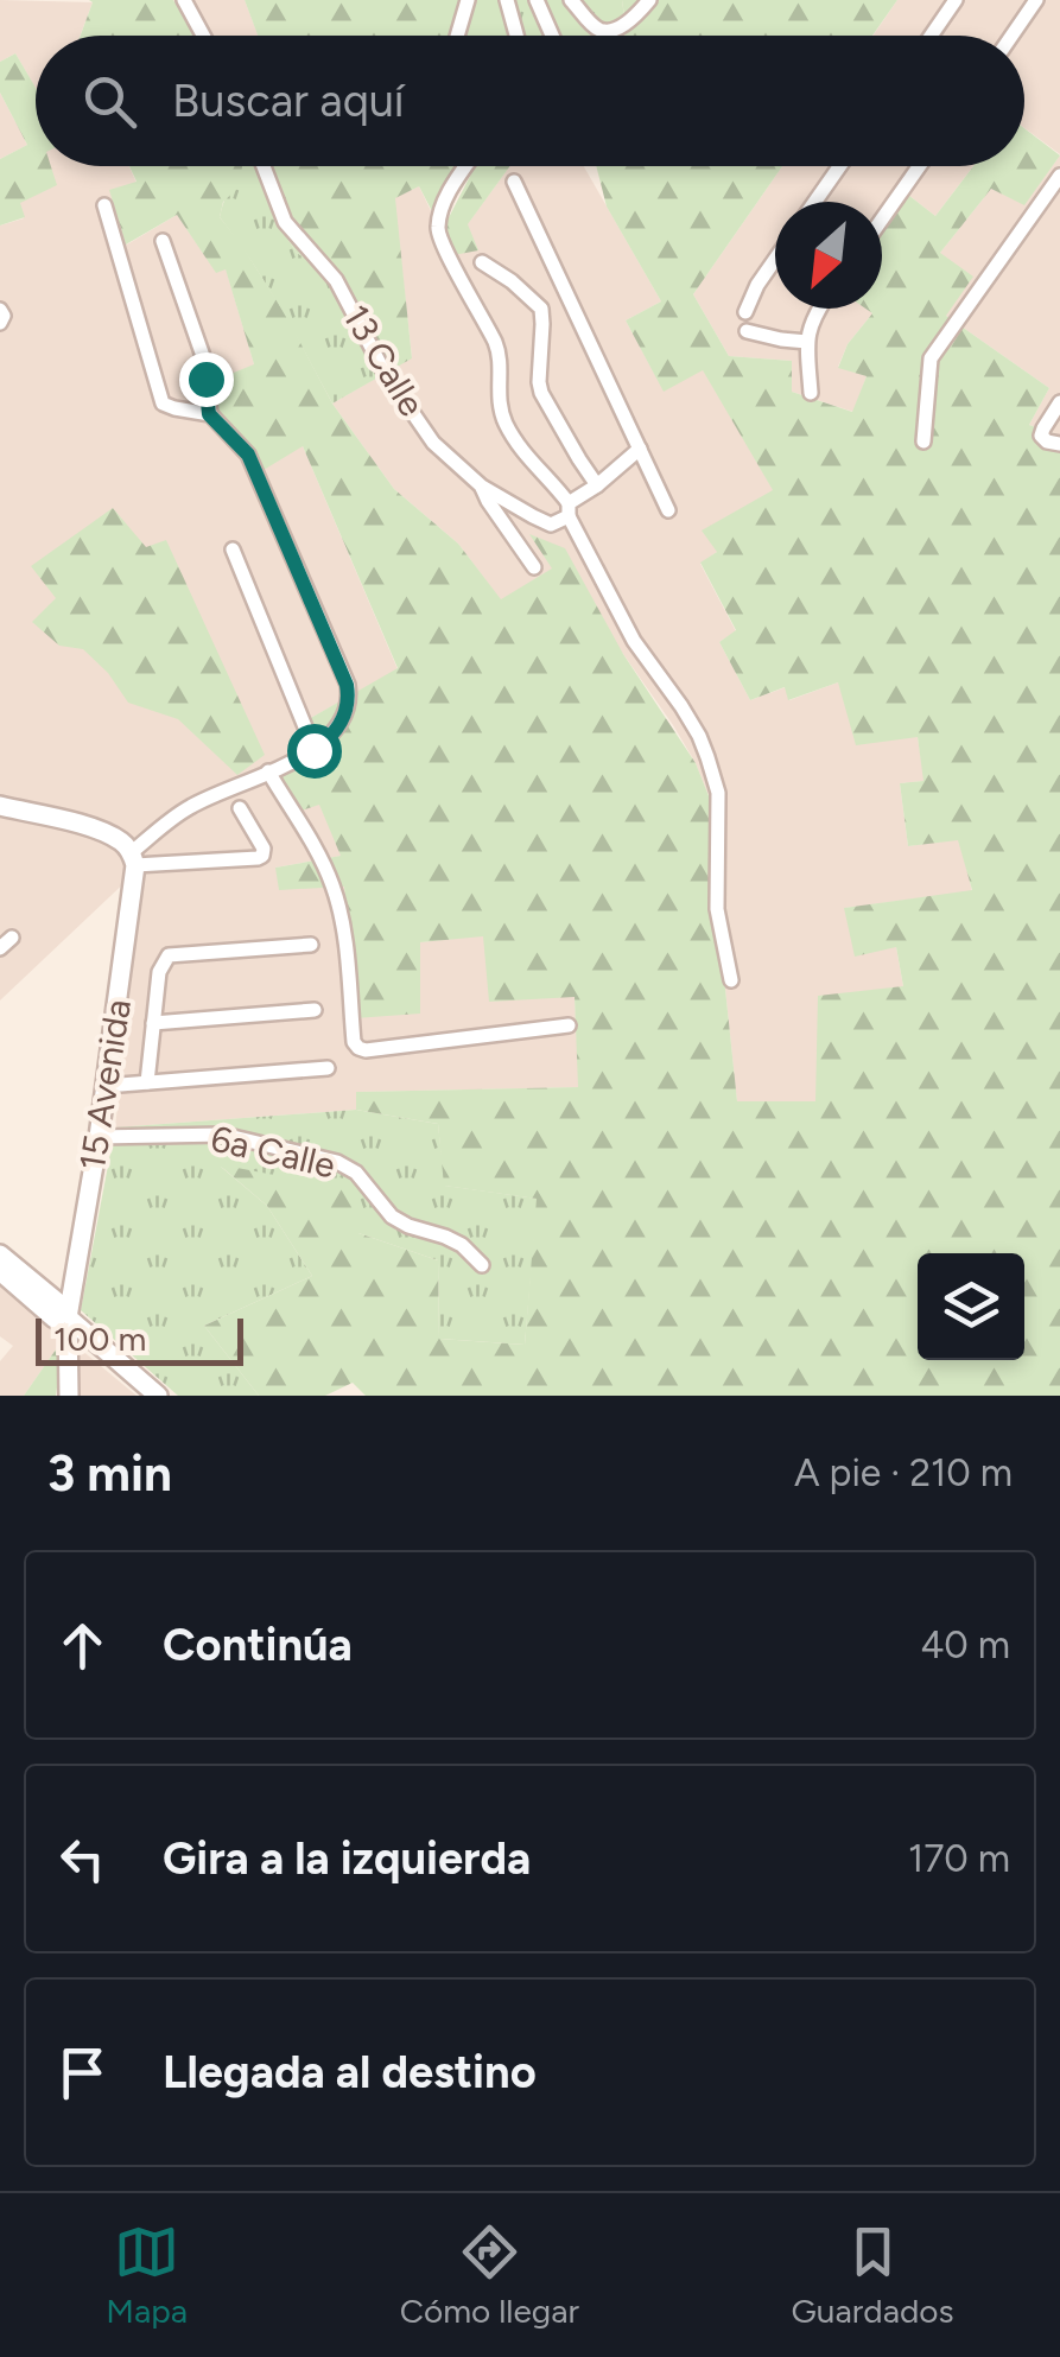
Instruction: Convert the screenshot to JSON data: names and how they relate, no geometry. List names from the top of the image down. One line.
{"streets":{"street":["13 Calle","15 Avenida","6a Calle"]},"crossings":[["15 Avenida","6a Calle"]],"scale_bar":"100 m","north":"bottom left","page":{"search":"Buscar aquí","scale":"100 m","heading":["3 min","A pie · 210 m"],"list":[["Continúa","40 m"],["Gira a la izquierda","170 m"],"Llegada al destino"],"nav":["Mapa","Cómo llegar","Guardados"]}}
